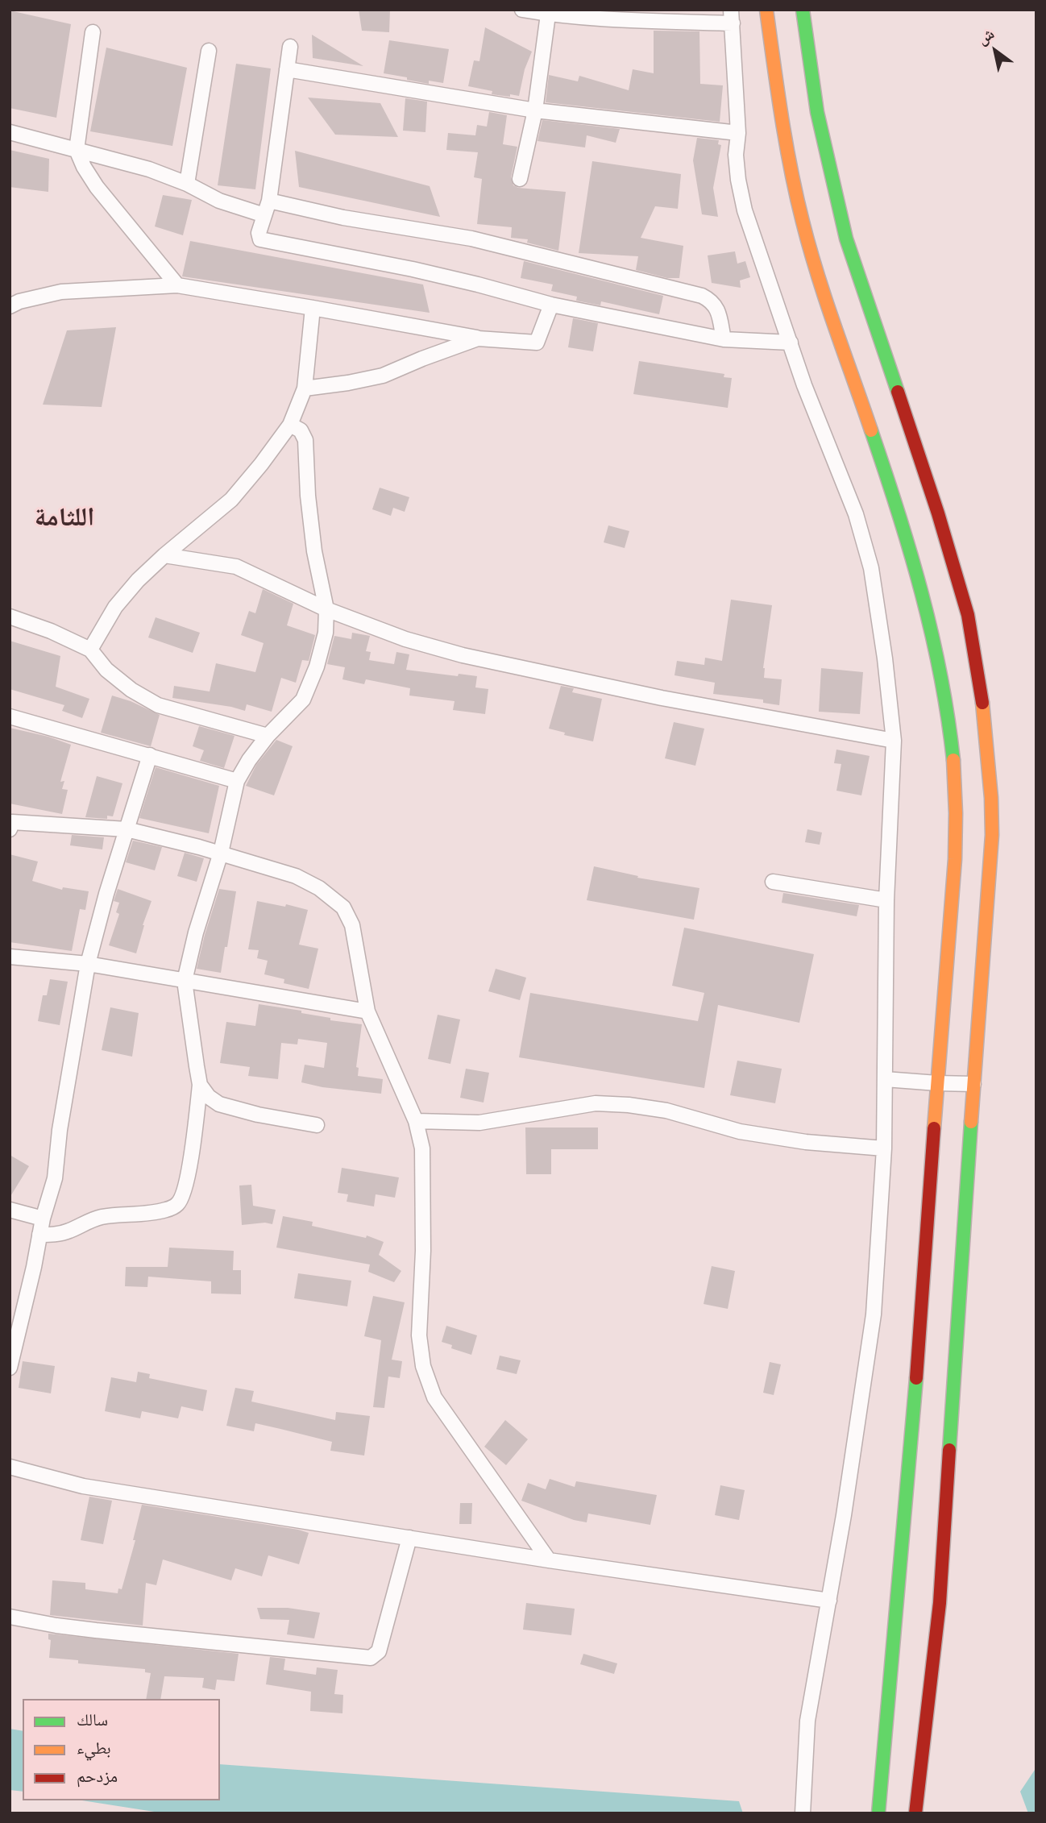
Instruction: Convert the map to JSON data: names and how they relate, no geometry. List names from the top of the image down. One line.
{"districts":["اللثامة"],"legend":["سالك","بطيء","مزدحم"],"north":"top left"}
